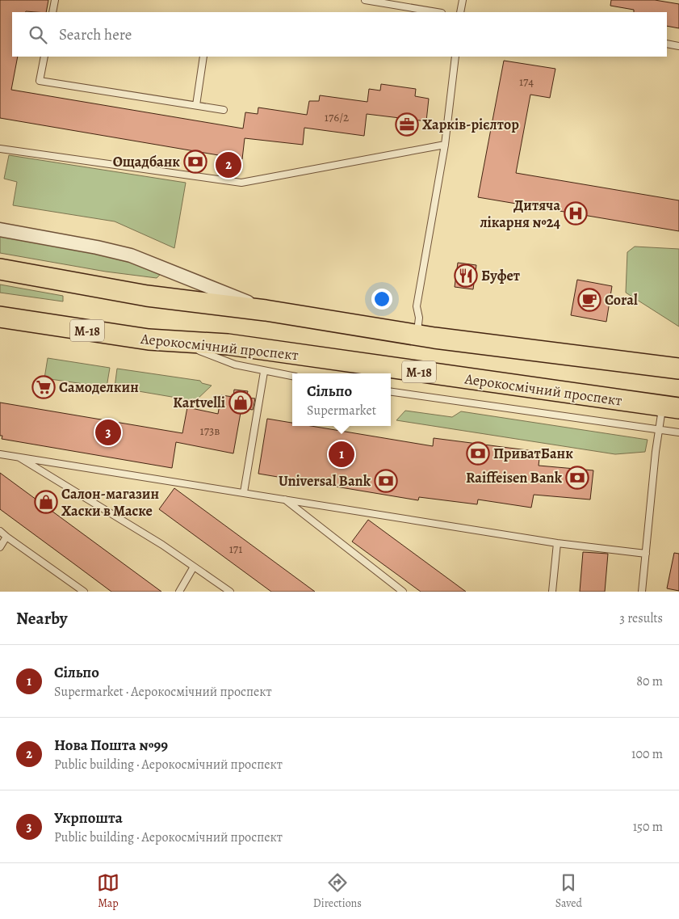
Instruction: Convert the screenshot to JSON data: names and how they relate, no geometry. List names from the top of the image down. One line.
{"streets":{"main road":["М-18","Аерокосмічний проспект"]},"places":{"office":["Харків-рієлтор"],"bank":["Ощадбанк","ПриватБанк","Raiffeisen Bank","Universal Bank"],"hospital":["Дитяча лікарня №24"],"restaurant":["Буфет"],"cafe":["Coral"],"supermarket":["Самоделкин"],"shop":["Kartvelli","Салон-магазин Хаски в Маске"]},"house_numbers":["174","176/2","173в","171"],"page":{"search":"Search here","pins":["2","3","1"],"popup":["Сільпо","Supermarket"],"heading":["Nearby","3 results"],"list":[{"mark":"1","name":"Сільпо","note":"Supermarket · Аерокосмічний проспект","value":"80 m"},{"mark":"2","name":"Нова Пошта №99","note":"Public building · Аерокосмічний проспект","value":"100 m"},{"mark":"3","name":"Укрпошта","note":"Public building · Аерокосмічний проспект","value":"150 m"}],"nav":["Map","Directions","Saved"]}}
